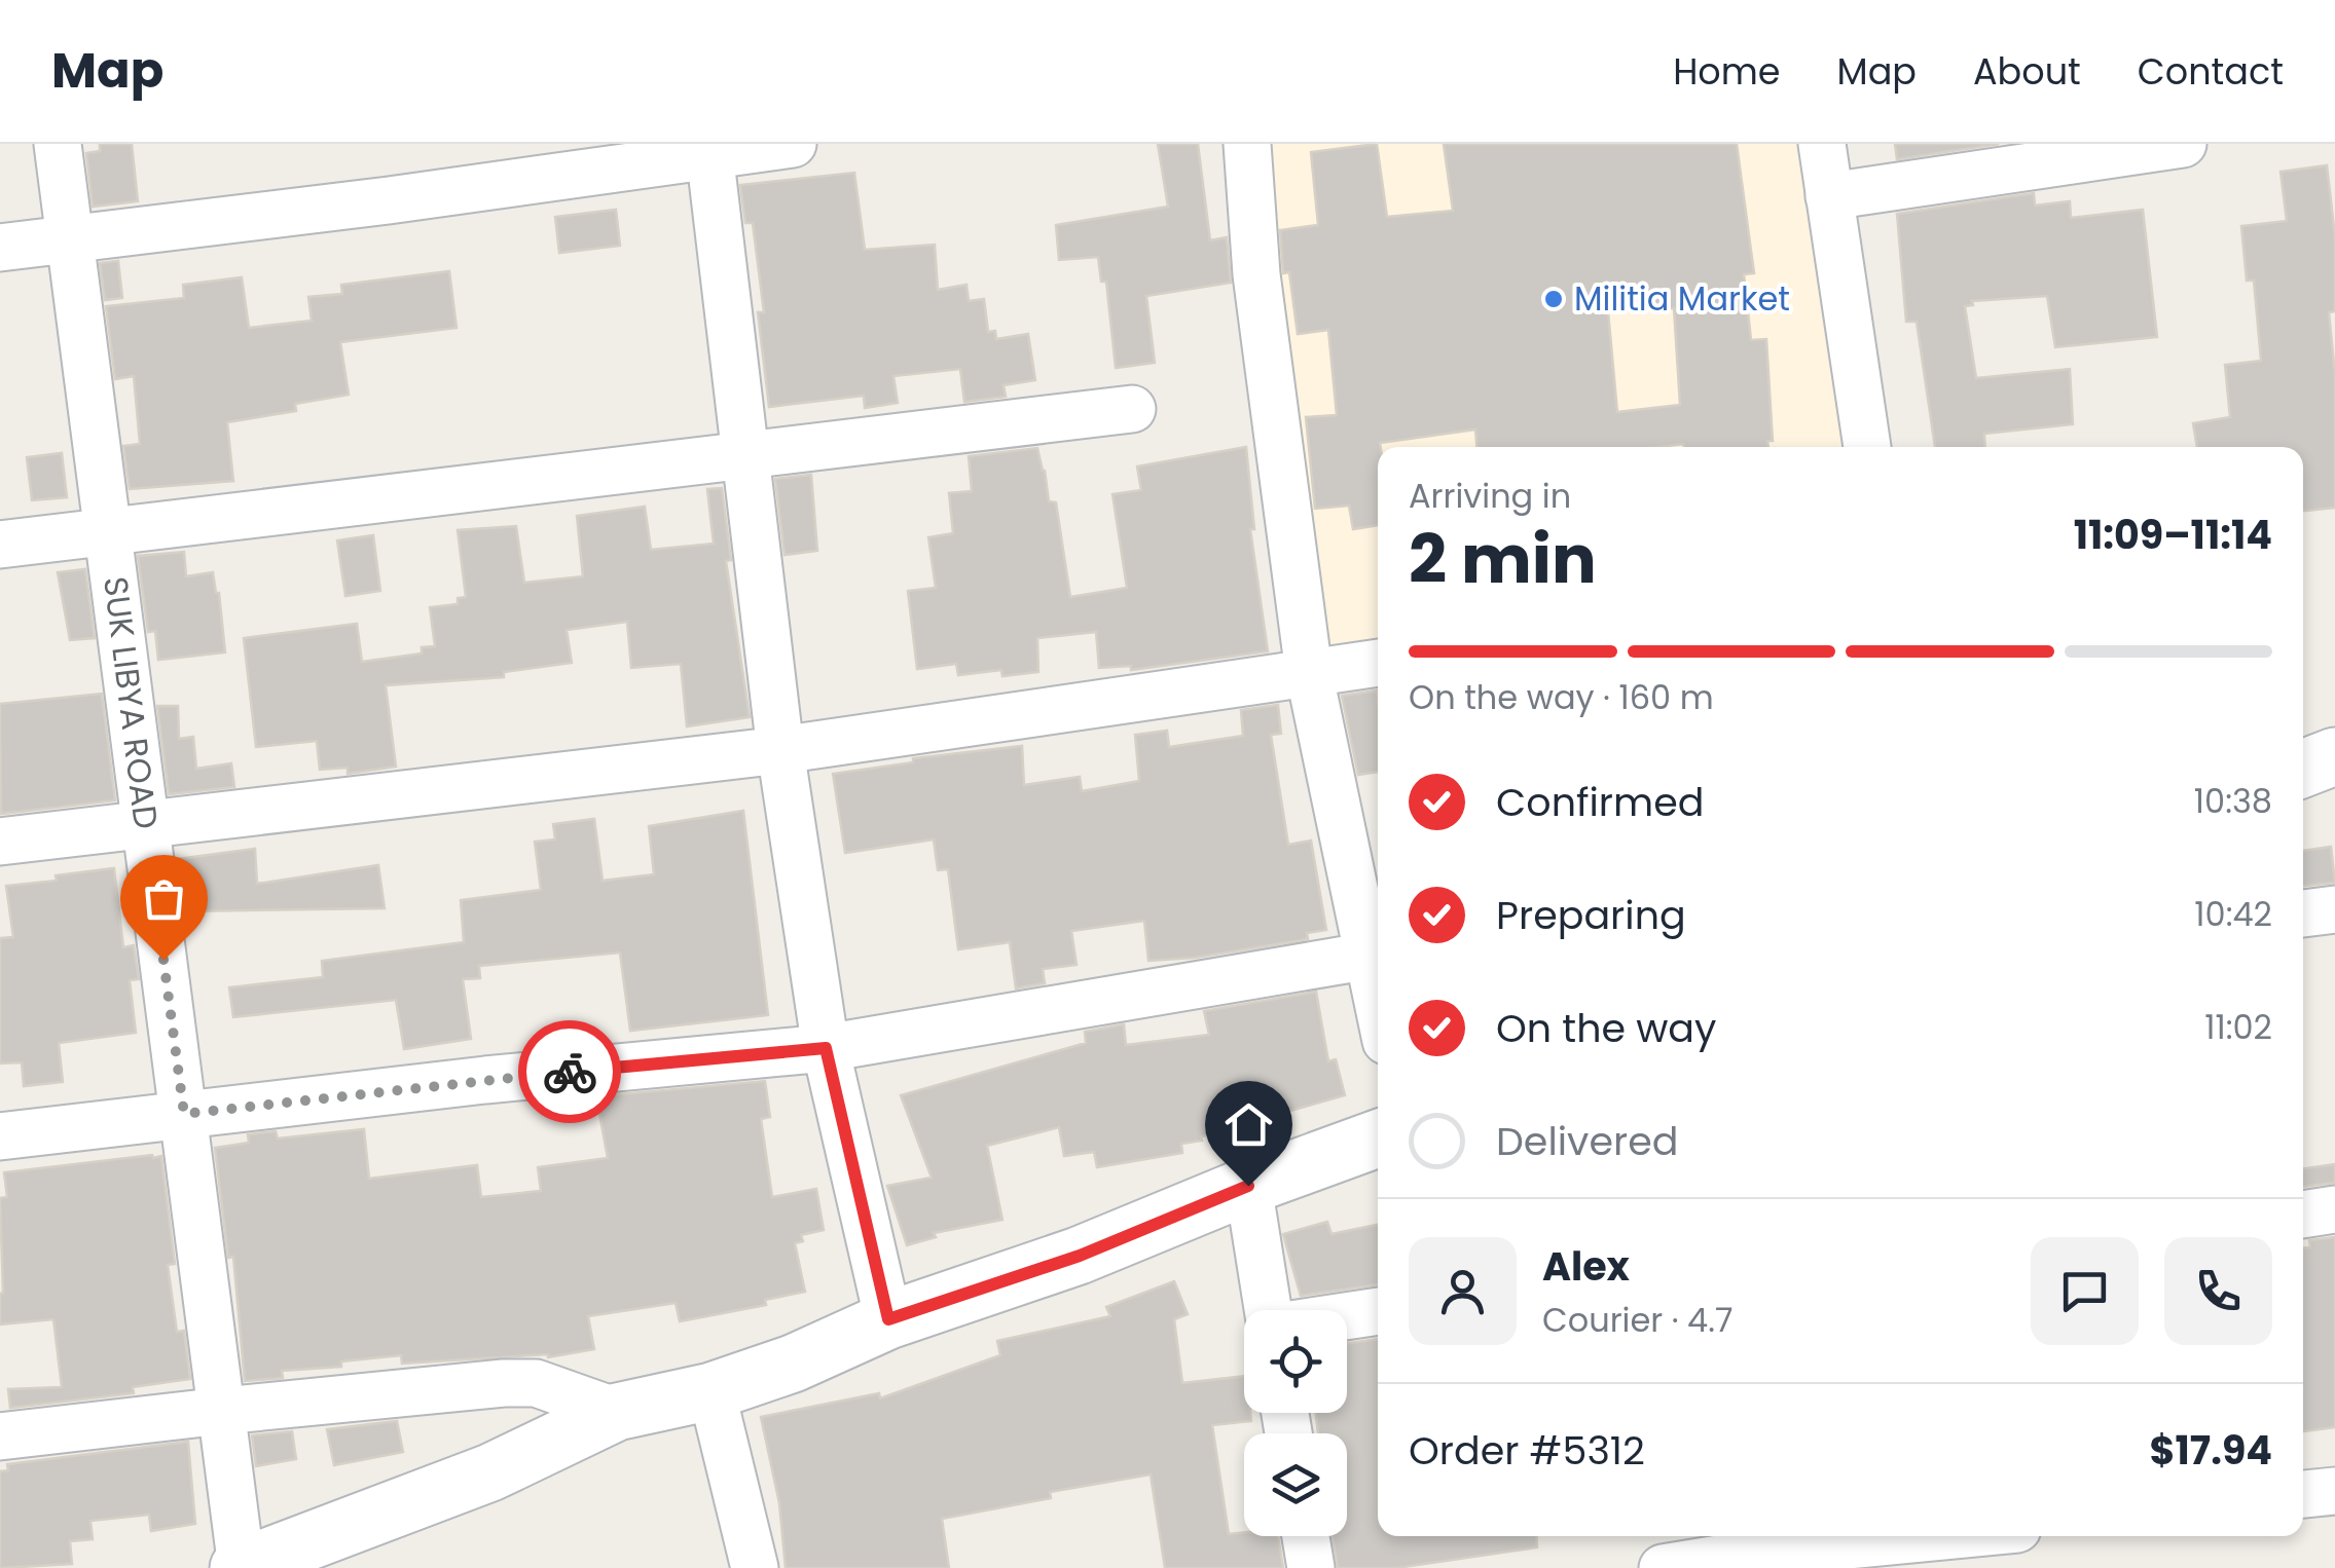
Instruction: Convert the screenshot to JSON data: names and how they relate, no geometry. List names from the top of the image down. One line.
{"streets":{"street":["SUK LIBYA ROAD"]},"places":["Militia Market"],"page":{"header":"Map","nav":["Home","Map","About","Contact"],"heading":["2 min","Arriving in","11:09–11:14"],"panel":["Alex","Courier · 4.7","Order #5312","$17.94"],"bar":"On the way · 160 m","list":[["Confirmed","10:38"],["Preparing","10:42"],["On the way","11:02"],"Delivered"]}}
